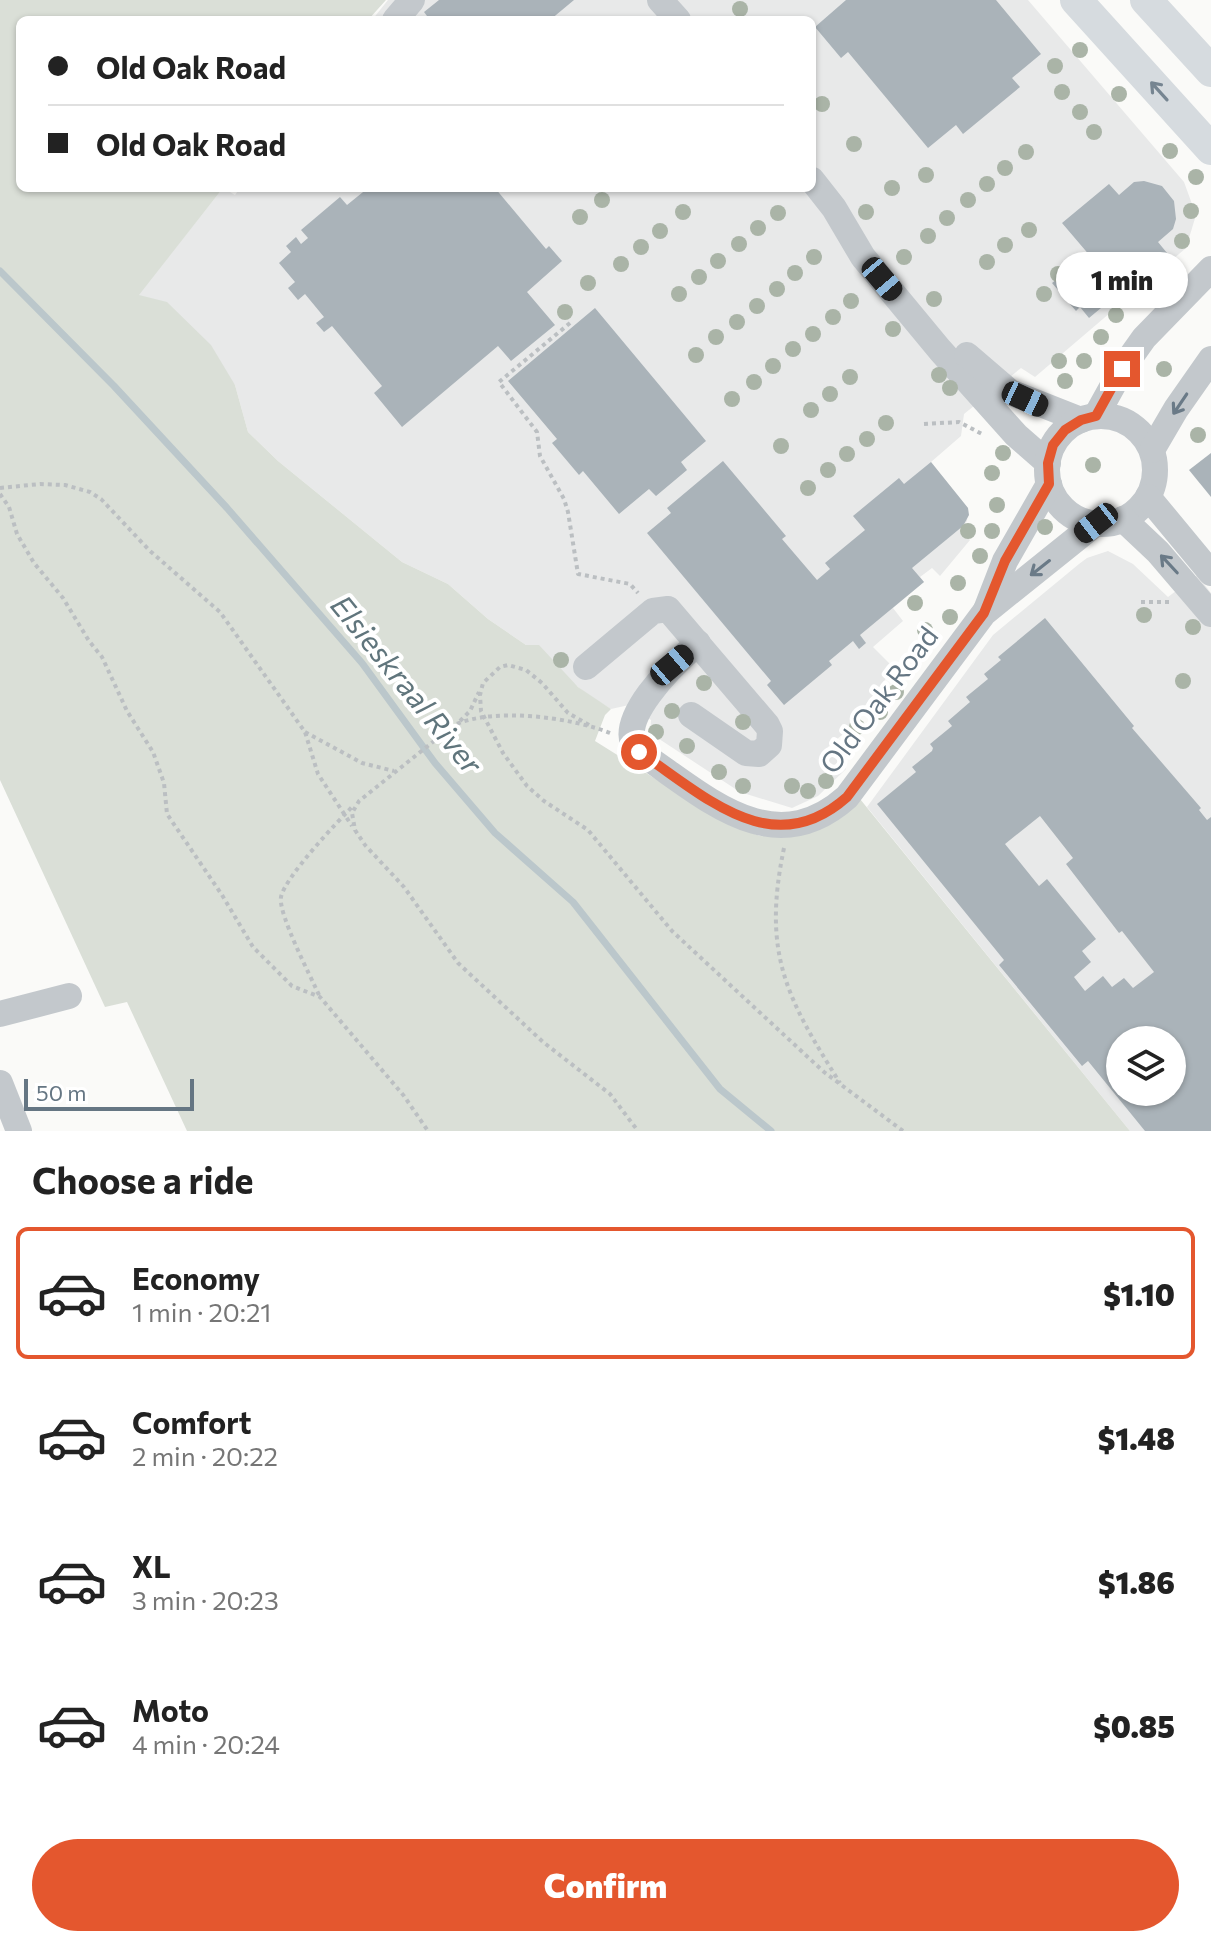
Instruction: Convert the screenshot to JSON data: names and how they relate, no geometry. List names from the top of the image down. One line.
{"streets":{"street":["Old Oak Road"]},"water":["Elsieskraal River"],"scale_bar":"50 m","page":{"banner":["Old Oak Road","Old Oak Road"],"bubble":"1 min","scale":"50 m","heading":"Choose a ride","list":[{"name":"Economy","note":"1 min · 20:21","value":"$1.10"},{"name":"Comfort","note":"2 min · 20:22","value":"$1.48"},{"name":"XL","note":"3 min · 20:23","value":"$1.86"},{"name":"Moto","note":"4 min · 20:24","value":"$0.85"}],"buttons":"Confirm"}}
